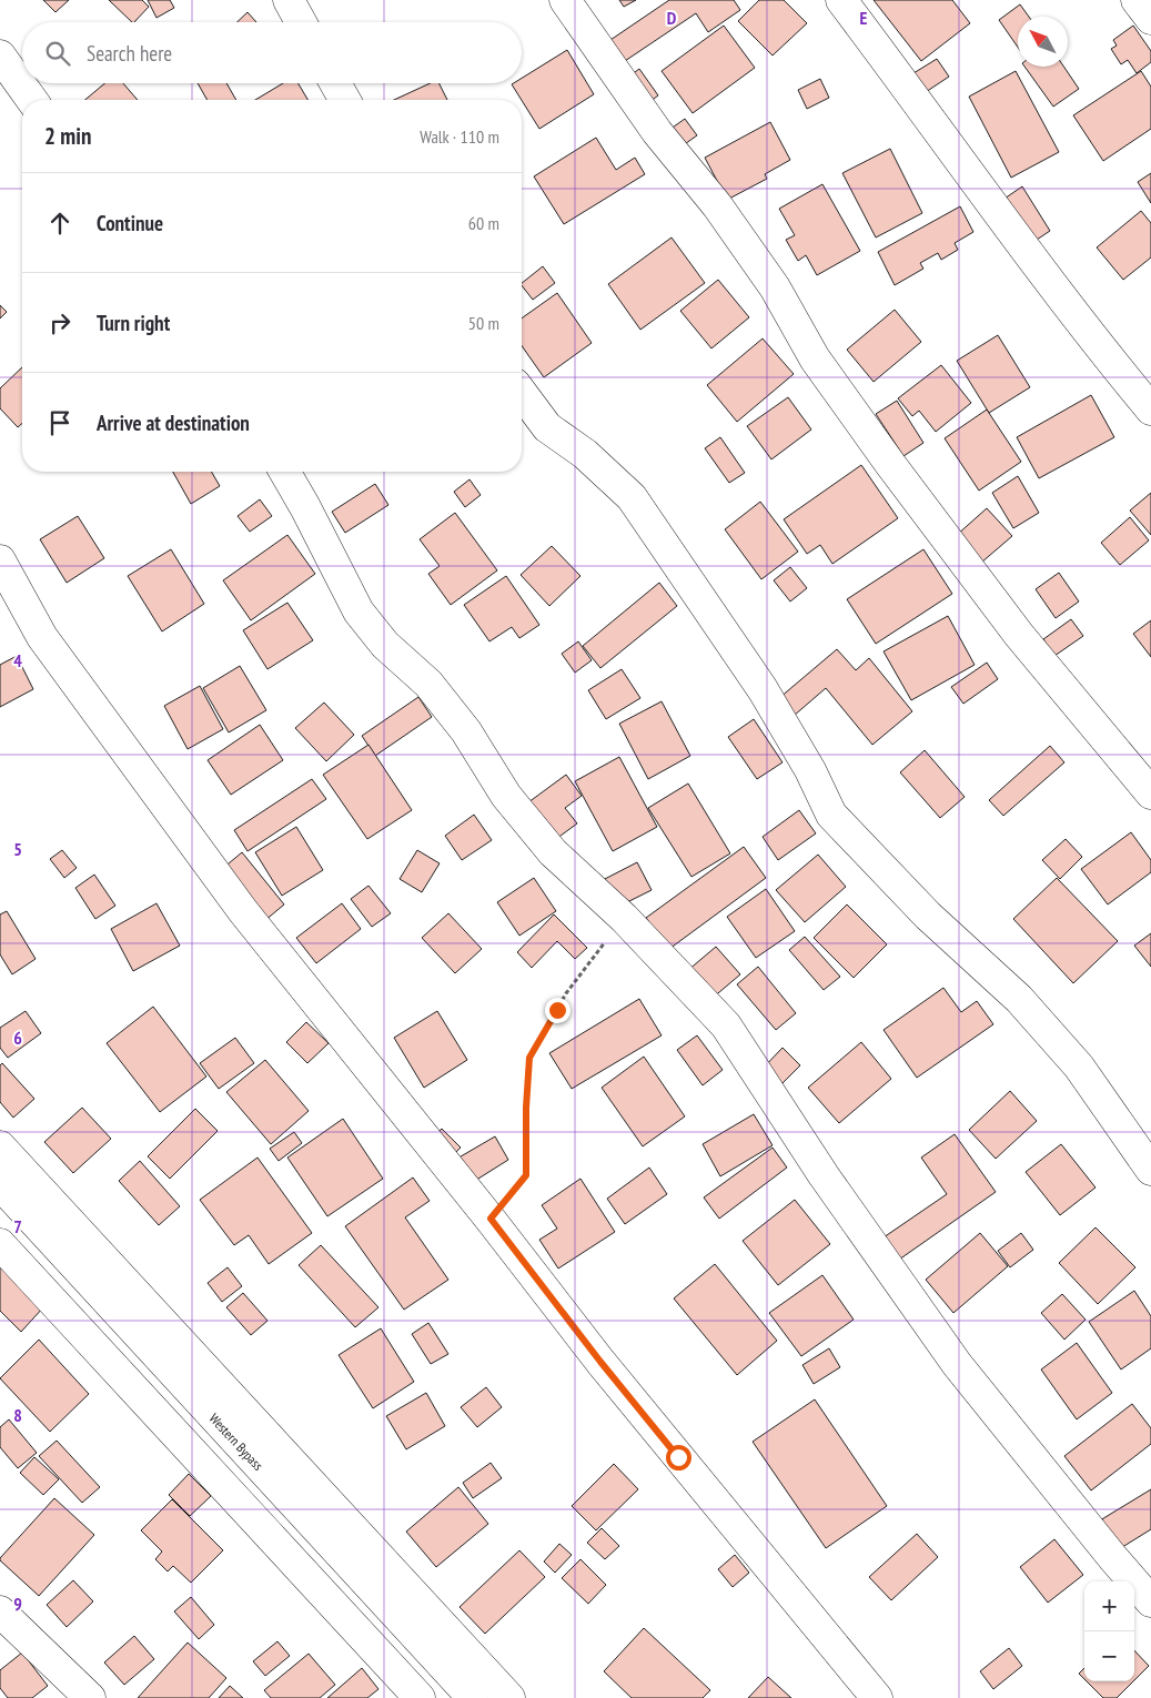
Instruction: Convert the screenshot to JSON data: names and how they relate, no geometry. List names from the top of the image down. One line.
{"streets":{"street":["Western Bypass"]},"north":"top left","page":{"search":"Search here","heading":["2 min","Walk · 110 m"],"list":[["Continue","60 m"],["Turn right","50 m"],"Arrive at destination"],"map_buttons":["+","−"]},"grid":{"columns":["D","E"],"rows":["4","5","6","7","8","9"]}}
